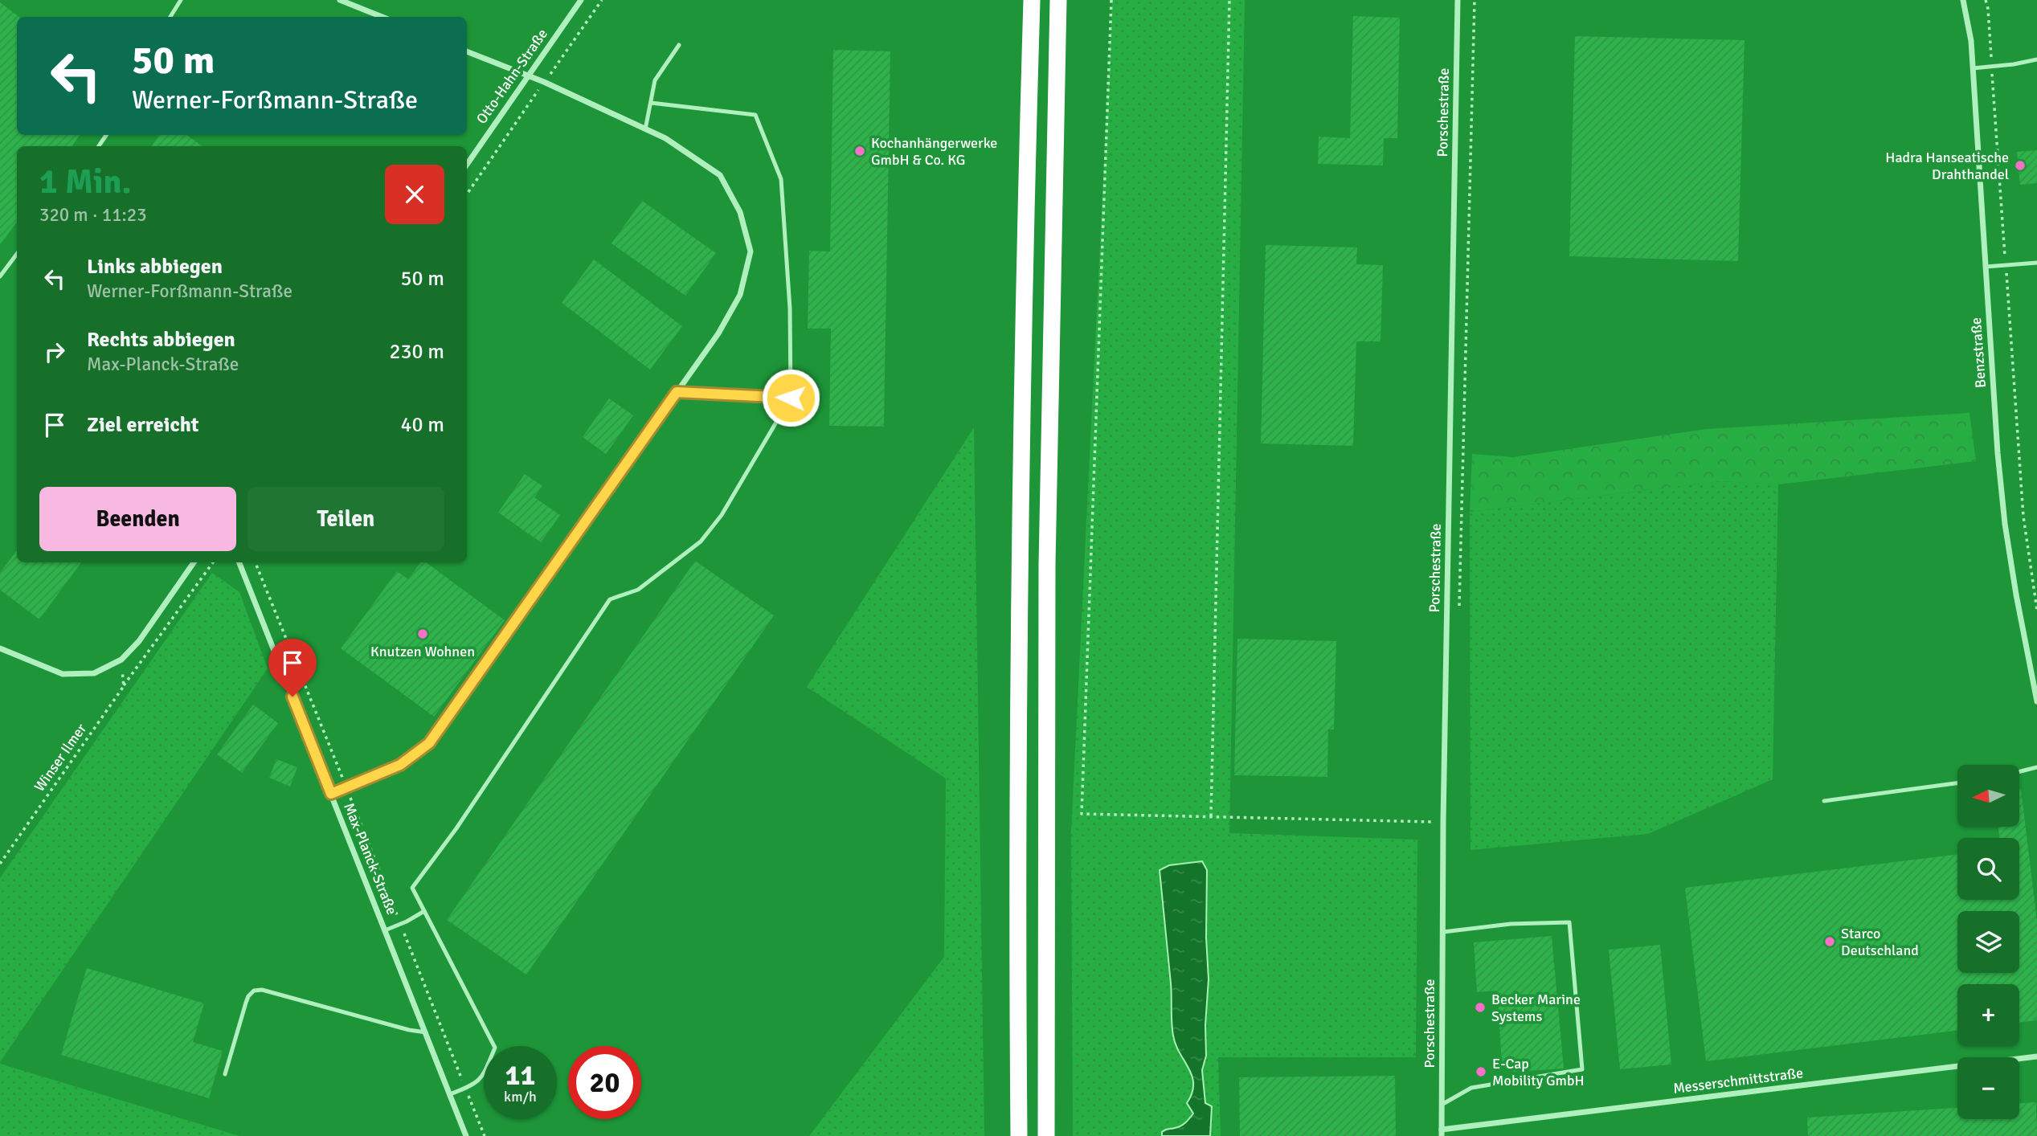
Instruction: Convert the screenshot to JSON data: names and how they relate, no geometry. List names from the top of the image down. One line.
{"streets":{"street":["Otto-Hahn-Straße","Porschestraße","Benzstraße","Max-Planck-Straße","Messerschmittstraße"],"path":["Winser Ilmer"]},"crossings":[["Porschestraße","Messerschmittstraße"]],"places":["Kochanhängerwerke GmbH & Co. KG","Hadra Hanseatische Drahthandel","Knutzen Wohnen","Starco Deutschland","Becker Marine Systems","E-Cap Mobility GmbH"],"north":"left","page":{"turn":["50 m","Werner-Forßmann-Straße"],"heading":["1 Min.","320 m · 11:23"],"list":[{"name":"Links abbiegen","note":"Werner-Forßmann-Straße","value":"50 m"},{"name":"Rechts abbiegen","note":"Max-Planck-Straße","value":"230 m"},{"name":"Ziel erreicht","value":"40 m"}],"buttons":["Beenden","Teilen"],"map_buttons":["+","−"],"speed":"11 km/h","limit":"20"}}
